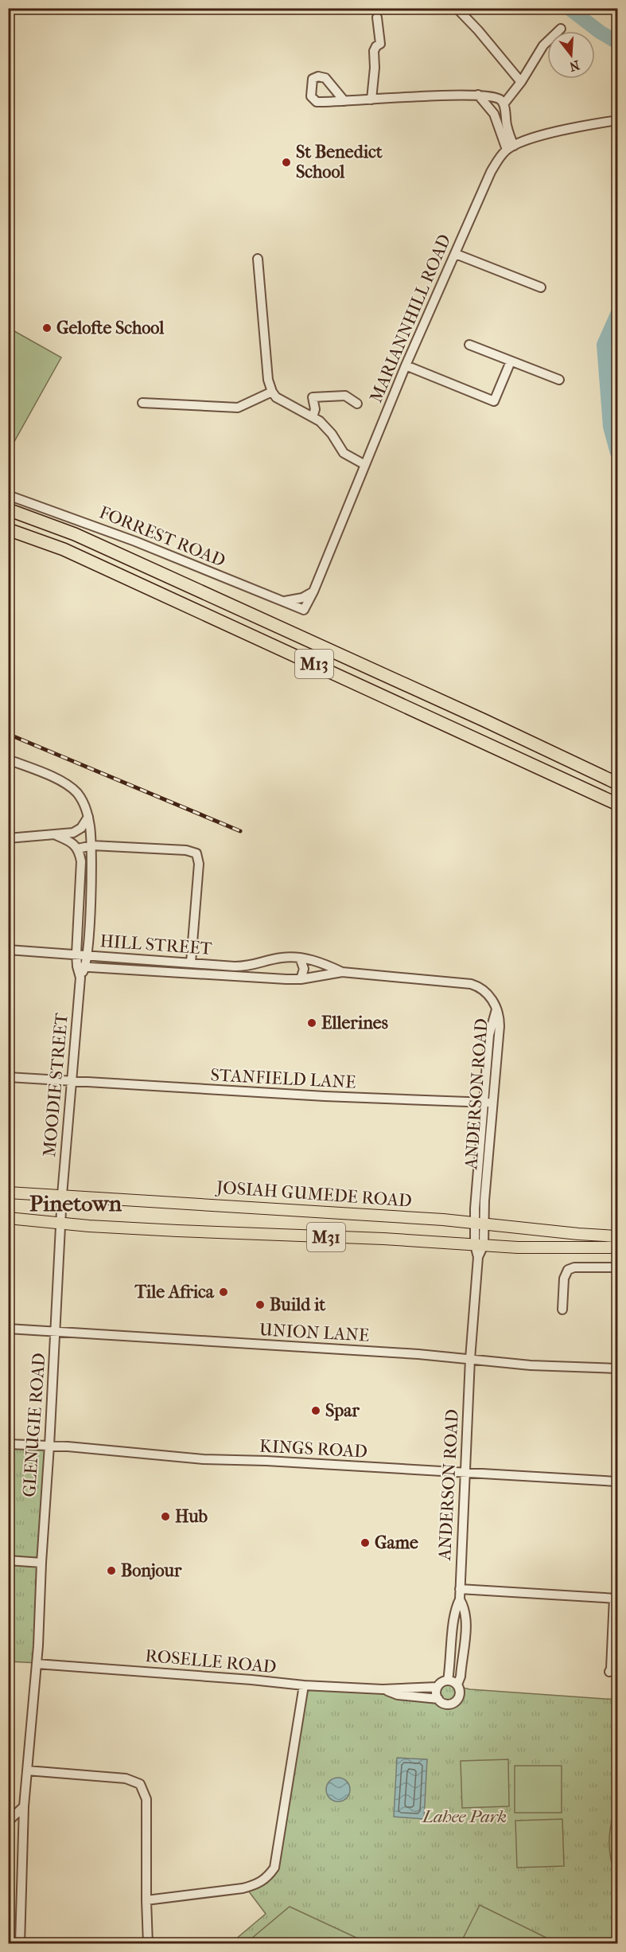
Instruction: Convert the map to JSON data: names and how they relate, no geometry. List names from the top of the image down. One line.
{"streets":{"highway":["M13"],"main road":["JOSIAH GUMEDE ROAD","M31"],"street":["MARIANNHILL ROAD","FORREST ROAD","HILL STREET","STANFIELD LANE","MOODIE STREET","ANDERSON ROAD","UNION LANE","GLENUGIE ROAD","KINGS ROAD","ROSELLE ROAD"]},"crossings":[["MARIANNHILL ROAD","FORREST ROAD"],["HILL STREET","MOODIE STREET"],["HILL STREET","ANDERSON ROAD"],["STANFIELD LANE","MOODIE STREET"],["STANFIELD LANE","ANDERSON ROAD"],["MOODIE STREET","JOSIAH GUMEDE ROAD"],["MOODIE STREET","M31"],["MOODIE STREET","GLENUGIE ROAD"],["ANDERSON ROAD","JOSIAH GUMEDE ROAD"],["ANDERSON ROAD","M31"],["ANDERSON ROAD","UNION LANE"],["ANDERSON ROAD","KINGS ROAD"],["ANDERSON ROAD","ROSELLE ROAD"],["M31","GLENUGIE ROAD"],["UNION LANE","GLENUGIE ROAD"],["GLENUGIE ROAD","KINGS ROAD"],["GLENUGIE ROAD","ROSELLE ROAD"]],"districts":["Pinetown"],"parks":["Lahee Park"],"places":["St Benedict School","Gelofte School","Ellerines","Tile Africa","Build it","Spar","Hub","Game","Bonjour"],"north":"bottom"}
